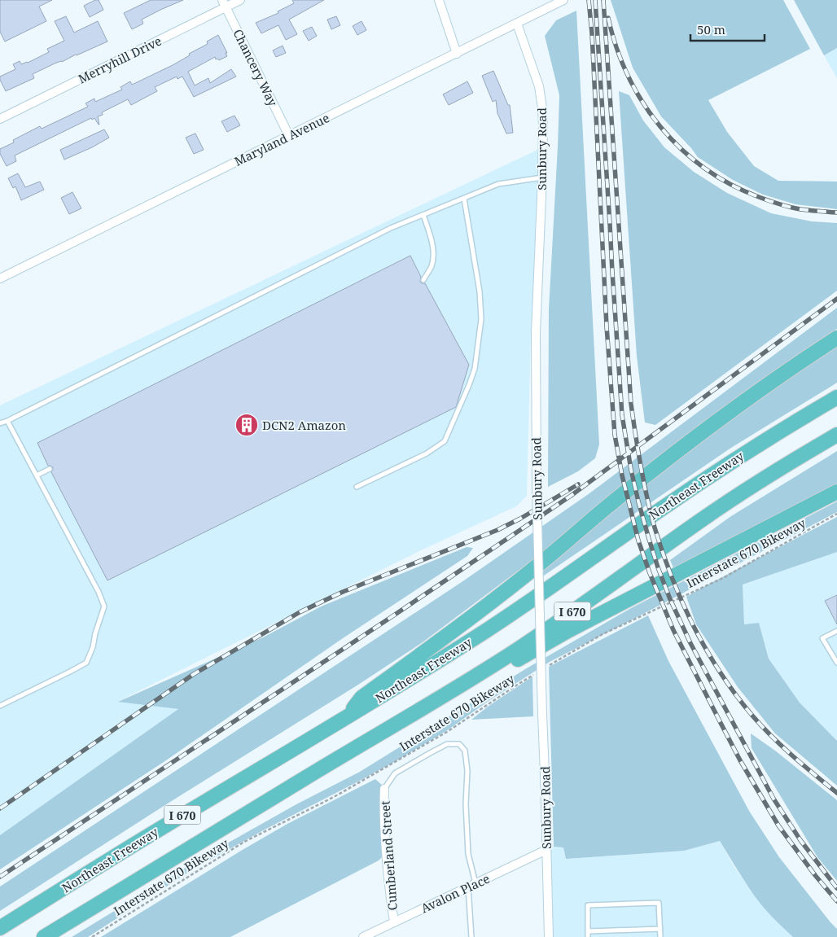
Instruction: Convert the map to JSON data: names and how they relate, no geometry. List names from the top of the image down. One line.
{"streets":{"highway":["Northeast Freeway","I 670"],"street":["Merryhill Drive","Chancery Way","Maryland Avenue","Sunbury Road","Cumberland Street","Avalon Place"],"path":["Interstate 670 Bikeway"]},"crossings":[["Merryhill Drive","Chancery Way"],["Chancery Way","Maryland Avenue"],["Maryland Avenue","Sunbury Road"],["Sunbury Road","Avalon Place"],["Cumberland Street","Avalon Place"]],"places":{"building":["DCN2 Amazon"]},"scale_bar":"50 m"}
